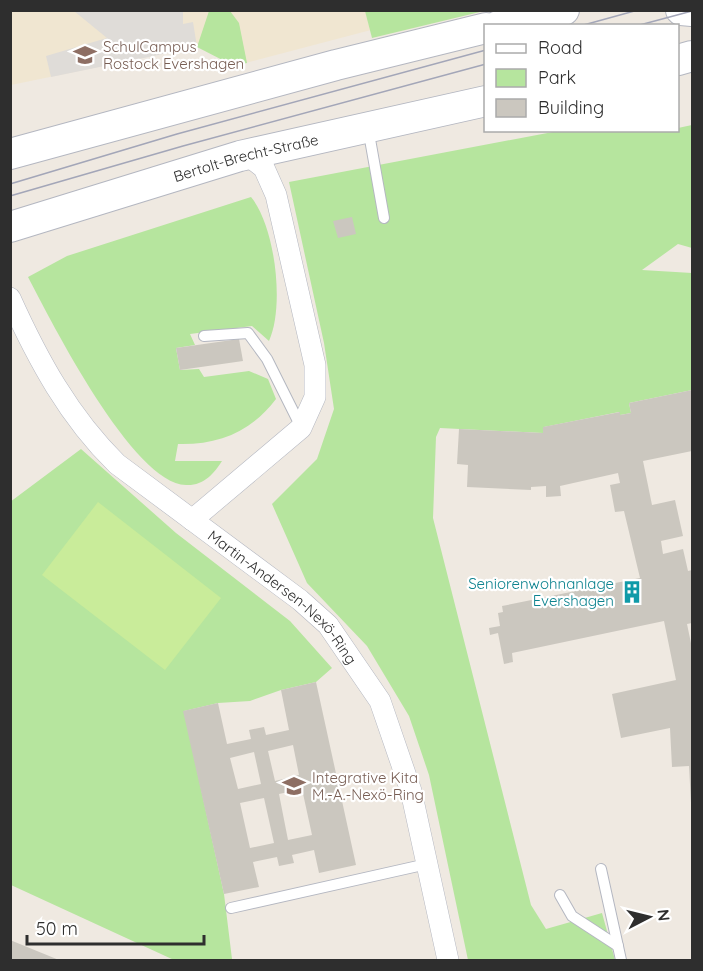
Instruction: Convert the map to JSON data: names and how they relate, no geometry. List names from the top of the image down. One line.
{"streets":{"main road":["Bertolt-Brecht-Straße"],"street":["Martin-Andersen-Nexö-Ring"]},"places":{"school or university":["SchulCampus Rostock Evershagen","Integrative Kita M.-A.-Nexö-Ring"],"building":["Seniorenwohnanlage Evershagen"]},"legend":["Road","Park","Building"],"scale_bar":"50 m","north":"right"}
